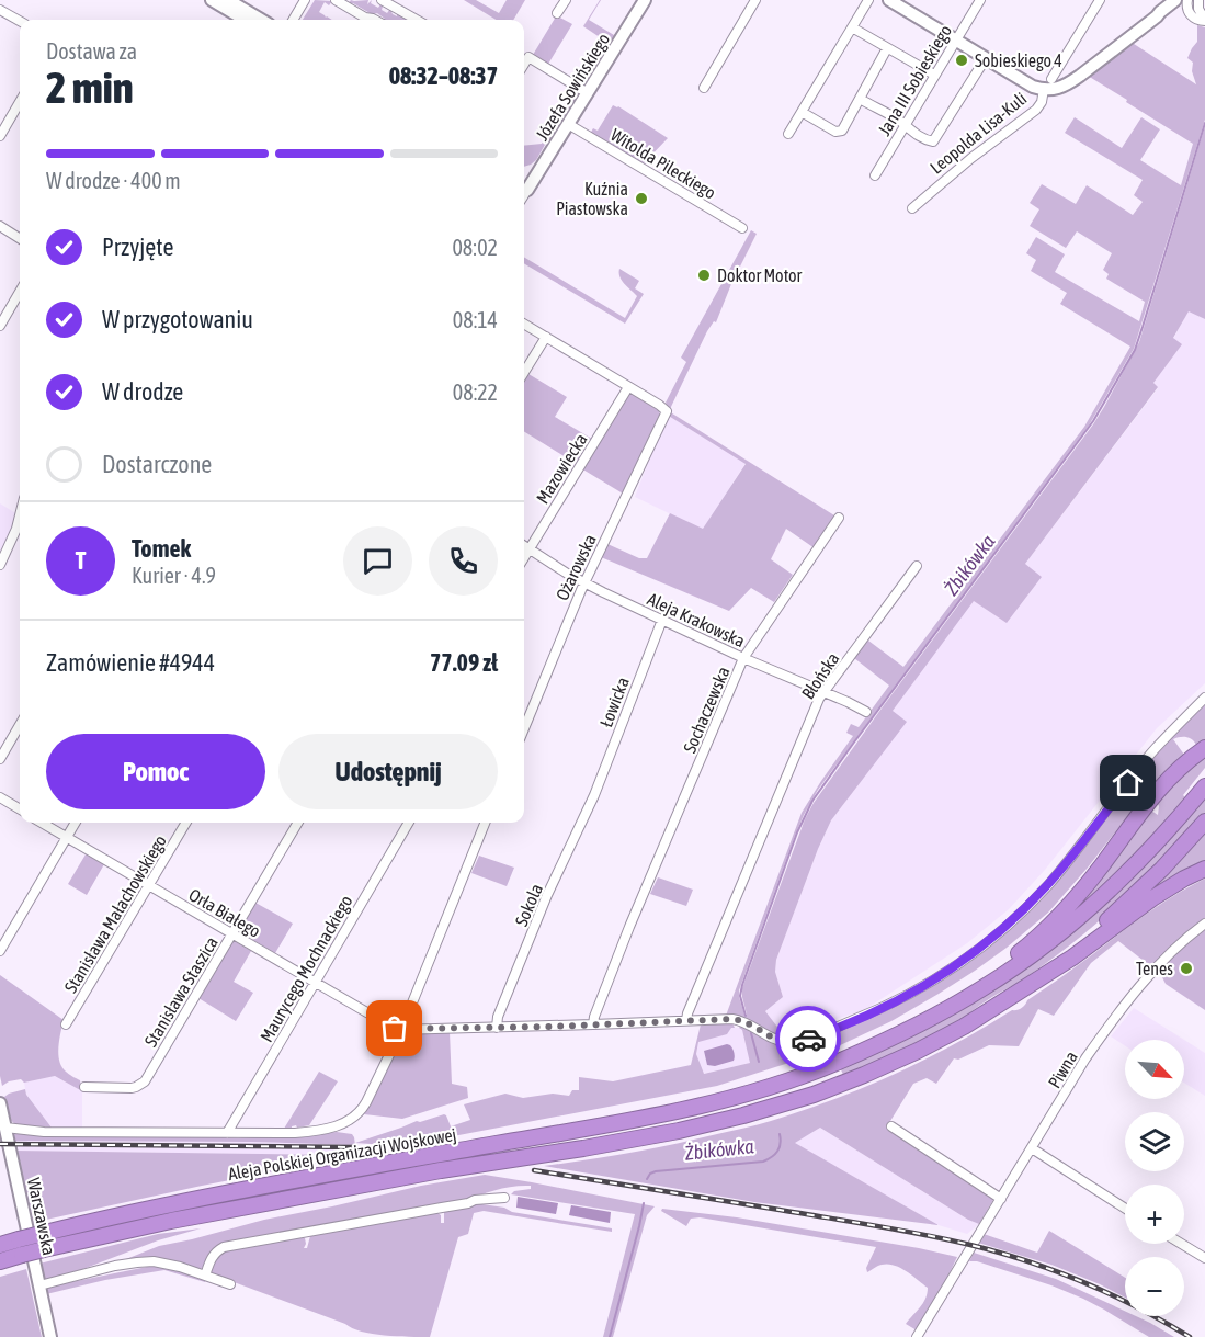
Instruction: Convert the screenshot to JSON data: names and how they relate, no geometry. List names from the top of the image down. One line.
{"streets":{"highway":["Aleja Polskiej Organizacji Wojskowej"],"street":["Jana III Sobieskiego","Józefa Sowińskiego","Leopolda Lisa-Kuli","Witolda Pileckiego","Mazowiecka","Ożarowska","Aleja Krakowska","Błońska","Łowicka","Sochaczewska","Sokola","Orła Białego","Stanisława Małachowskiego","Maurycego Mochnackiego","Stanisława Staszica","Piwna","Warszawska"]},"crossings":[["Józefa Sowińskiego","Witolda Pileckiego"],["Mazowiecka","Ożarowska"],["Mazowiecka","Aleja Krakowska"],["Ożarowska","Aleja Krakowska"],["Aleja Krakowska","Błońska"],["Aleja Krakowska","Łowicka"],["Aleja Krakowska","Sochaczewska"],["Łowicka","Sokola"],["Orła Białego","Stanisława Małachowskiego"],["Orła Białego","Maurycego Mochnackiego"],["Orła Białego","Stanisława Staszica"]],"water":["Żbikówka"],"places":["Sobieskiego 4","Kuźnia Piastowska","Doktor Motor","Tenes"],"north":"bottom right","page":{"heading":["2 min","Dostawa za","08:32–08:37"],"panel":["Tomek","Kurier · 4.9","Zamówienie #4944","77.09 zł"],"bar":"W drodze · 400 m","list":[["Przyjęte","08:02"],["W przygotowaniu","08:14"],["W drodze","08:22"],"Dostarczone"],"round":"T","buttons":["Pomoc","Udostępnij"],"map_buttons":["+","−"]}}
